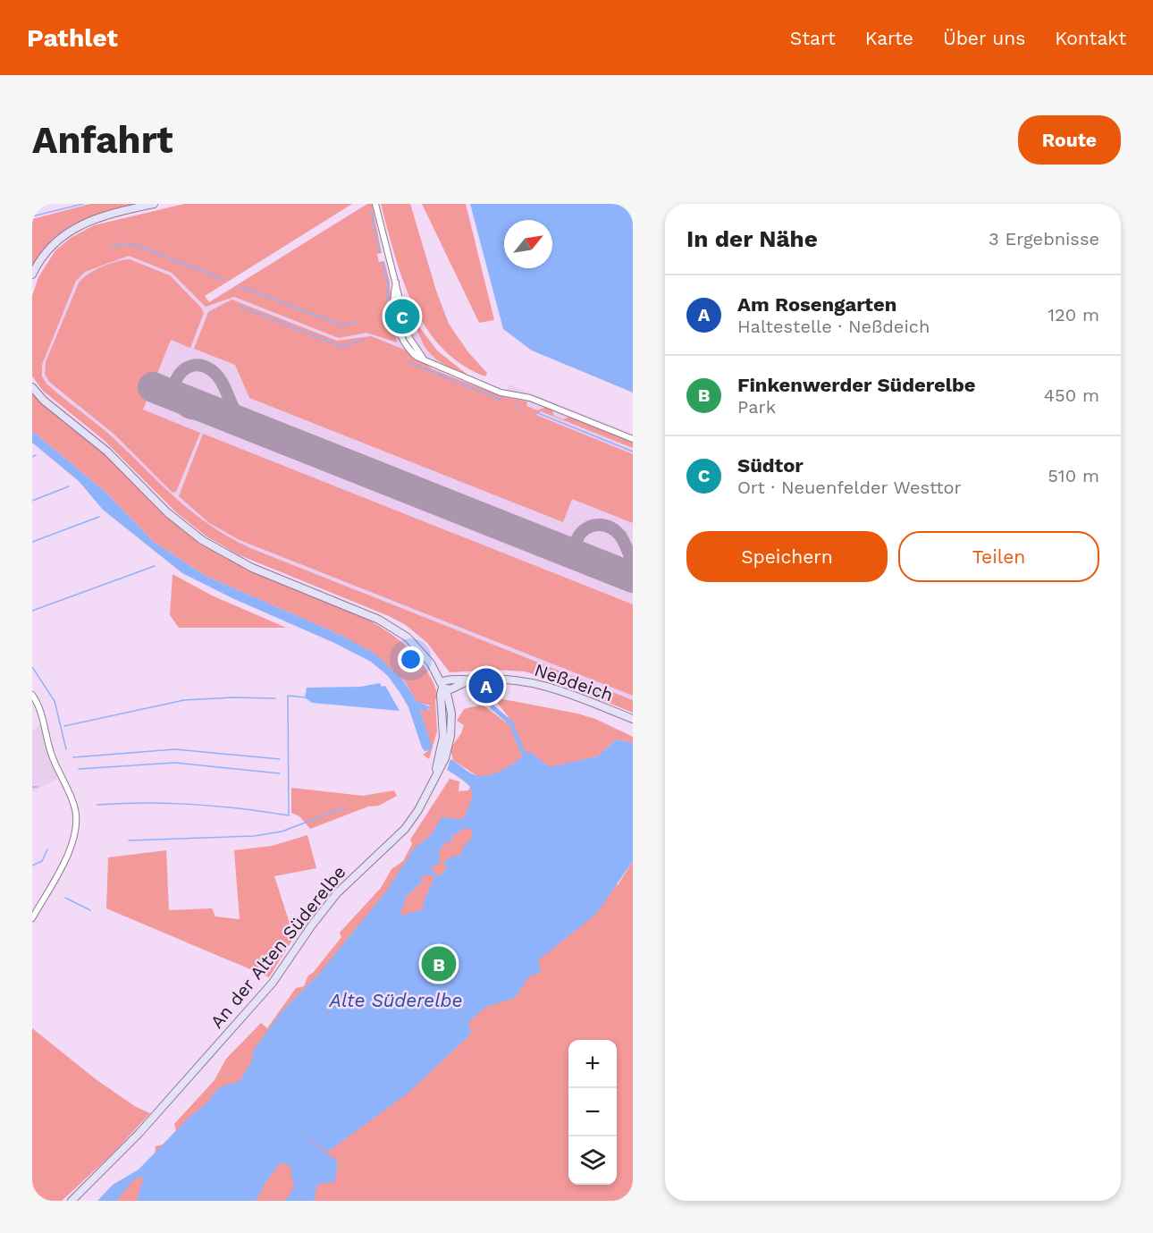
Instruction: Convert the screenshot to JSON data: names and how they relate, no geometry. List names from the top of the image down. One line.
{"streets":{"main road":["Neßdeich","An der Alten Süderelbe"]},"crossings":[["Neßdeich","An der Alten Süderelbe"]],"water":["Alte Süderelbe"],"north":"top right","page":{"header":"Pathlet","nav":["Start","Karte","Über uns","Kontakt"],"buttons":["Route",["Speichern","Teilen"]],"title":"Anfahrt","heading":["In der Nähe","3 Ergebnisse"],"list":[{"mark":"A","name":"Am Rosengarten","note":"Haltestelle · Neßdeich","value":"120 m"},{"mark":"B","name":"Finkenwerder Süderelbe","note":"Park","value":"450 m"},{"mark":"C","name":"Südtor","note":"Ort · Neuenfelder Westtor","value":"510 m"}],"pins":["C","A","B"],"map_buttons":["+","−"]}}
